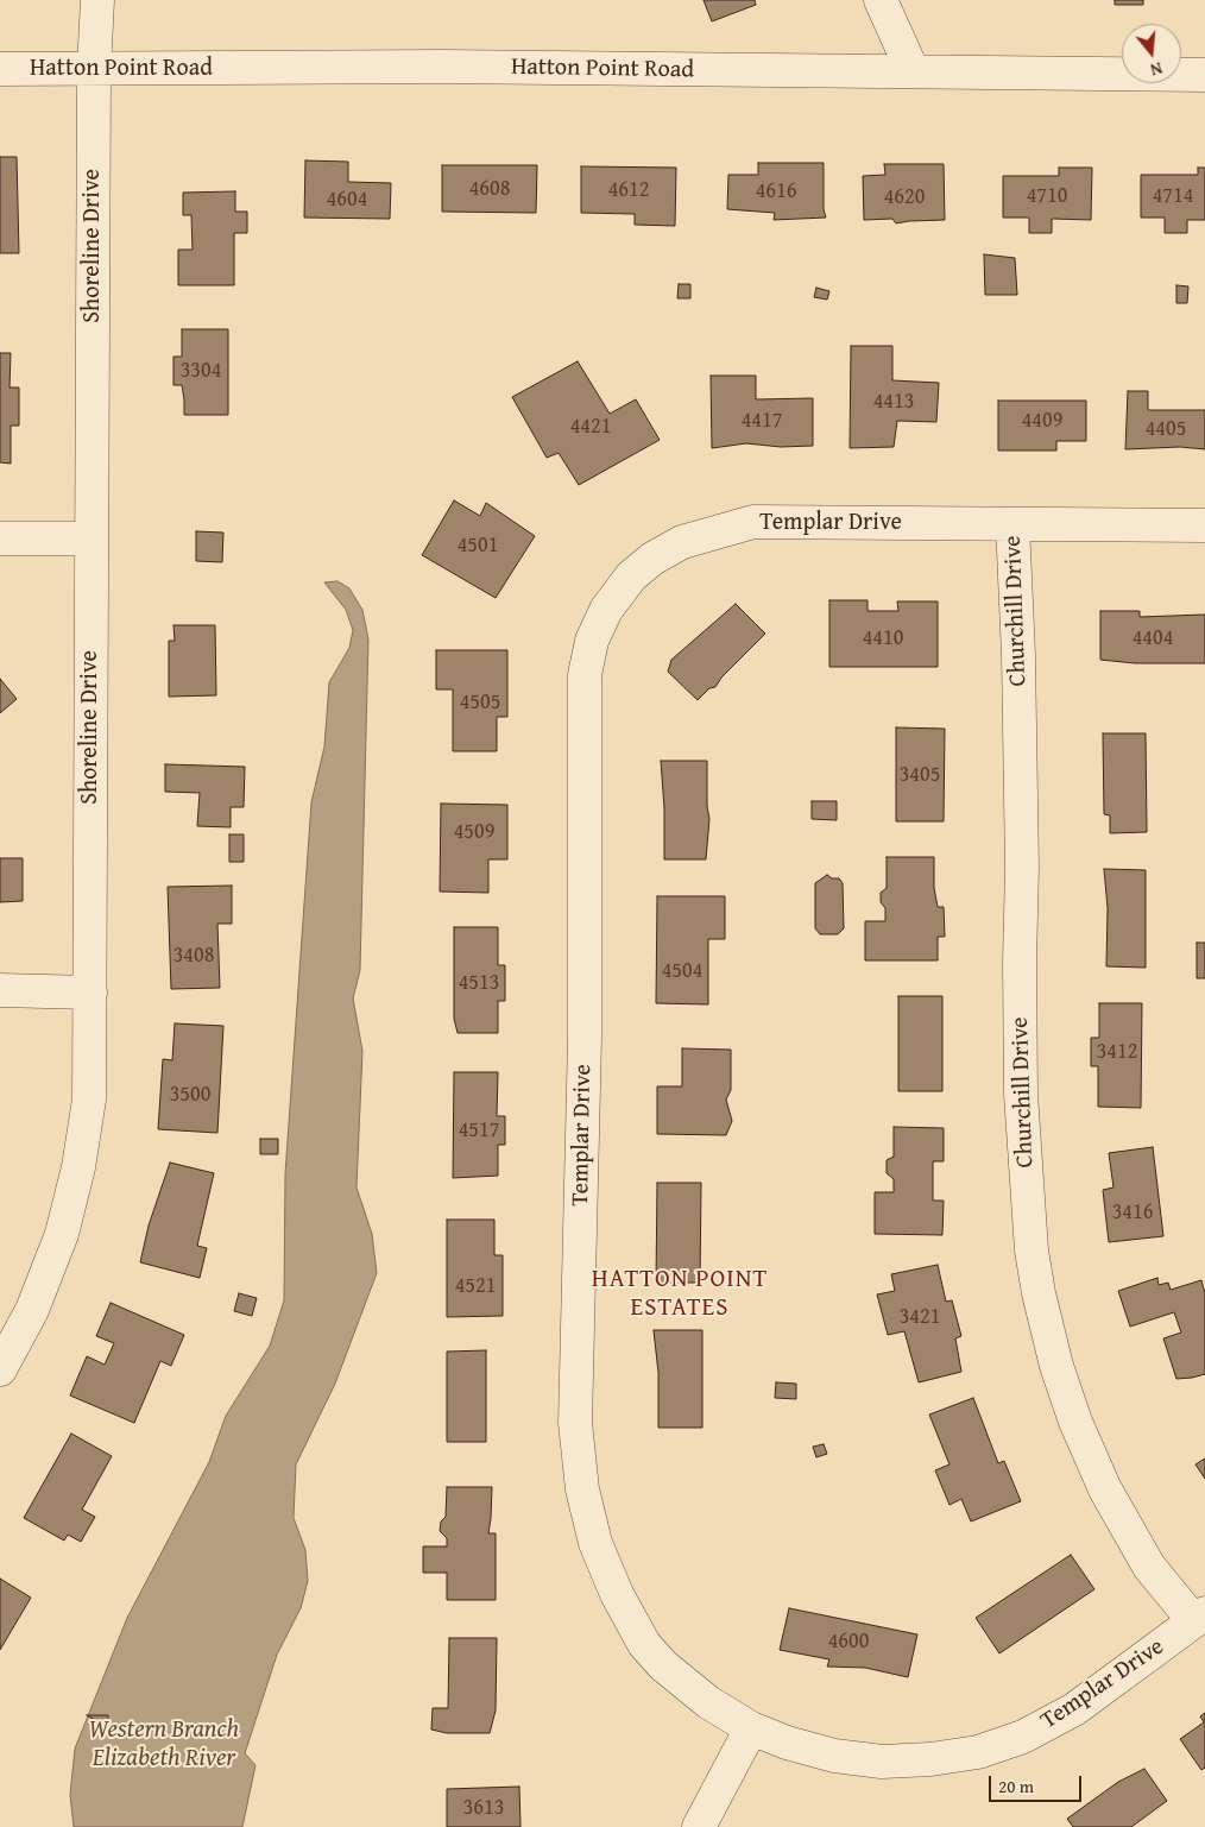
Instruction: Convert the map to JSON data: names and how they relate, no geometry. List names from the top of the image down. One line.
{"streets":{"street":["Hatton Point Road","Shoreline Drive","Templar Drive","Churchill Drive"]},"crossings":[["Hatton Point Road","Shoreline Drive"],["Templar Drive","Churchill Drive"]],"districts":["HATTON POINT ESTATES"],"water":["Western Branch Elizabeth River"],"house_numbers":["4608","4612","4616","4710","4714","4620","4604","3304","4413","4417","4409","4421","4405","4501","4410","4404","4505","3405","4509","3408","4504","4513","3412","3500","4517","3416","4521","3421","4600","3613"],"scale_bar":"20 m","north":"bottom"}
